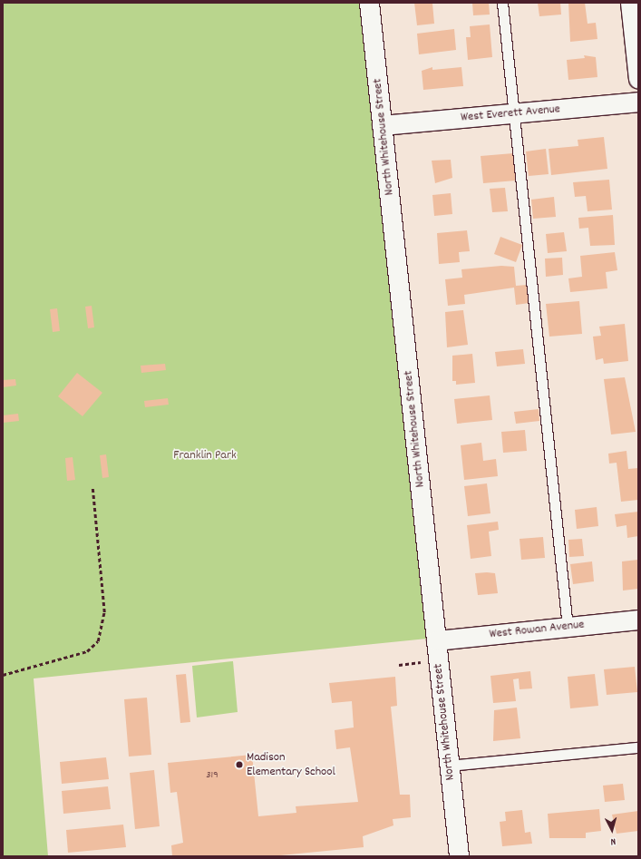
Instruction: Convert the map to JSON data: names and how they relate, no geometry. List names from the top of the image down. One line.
{"streets":{"street":["West Everett Avenue","North Whitehouse Street","West Rowan Avenue"]},"crossings":[["West Everett Avenue","North Whitehouse Street"],["North Whitehouse Street","West Rowan Avenue"]],"parks":["Franklin Park"],"places":["Madison Elementary School"],"house_numbers":["319"],"north":"bottom"}
